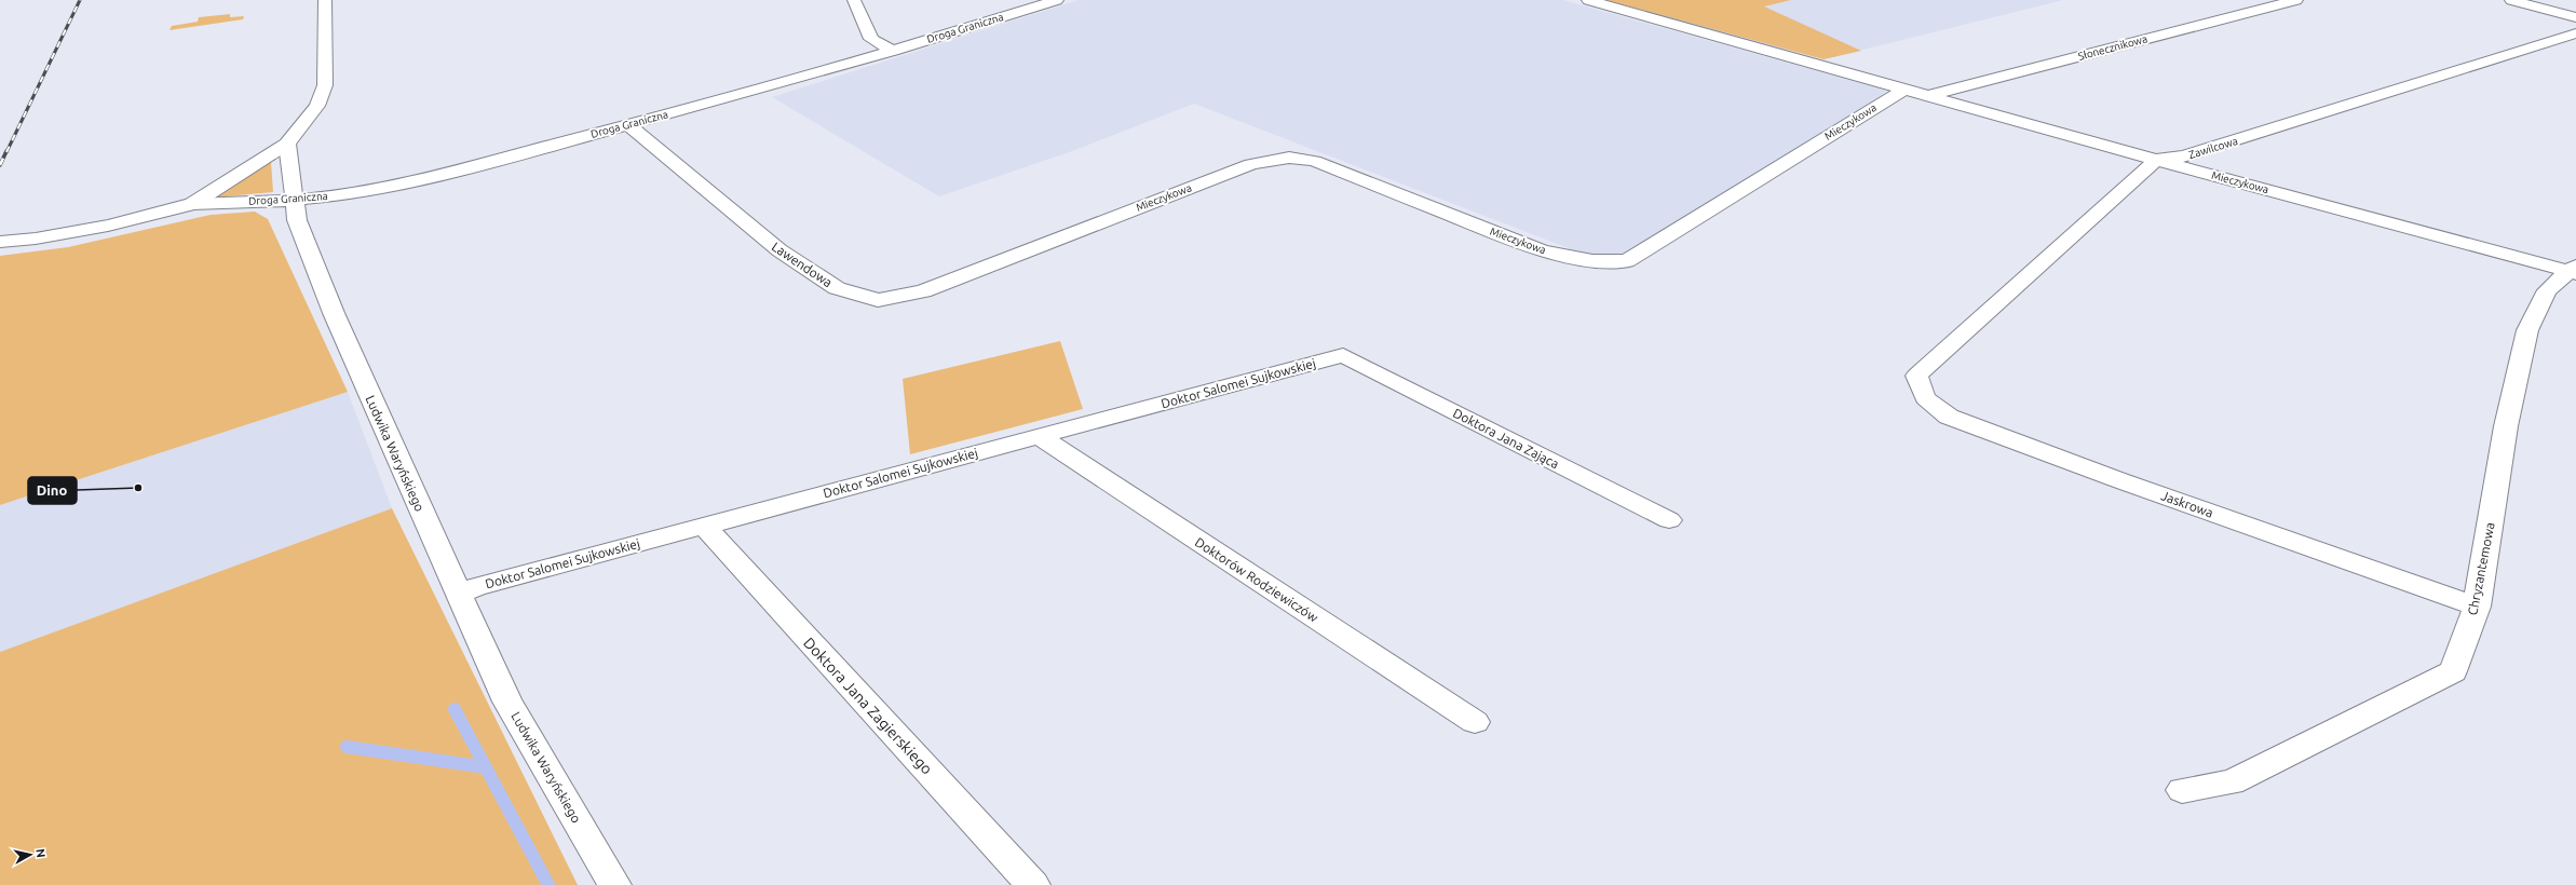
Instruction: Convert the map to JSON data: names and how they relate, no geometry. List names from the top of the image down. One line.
{"streets":{"street":["Droga Graniczna","Słonecznikowa","Mieczykowa","Zawilcowa","Lawendowa","Doktor Salomei Sujkowskiej","Doktora Jana Zająca","Ludwika Waryńskiego","Jaskrowa","Chryzantemowa","Doktorów Rodziewiczów","Doktora Jana Zagierskiego"]},"crossings":[["Droga Graniczna","Lawendowa"],["Droga Graniczna","Ludwika Waryńskiego"],["Słonecznikowa","Mieczykowa"],["Mieczykowa","Zawilcowa"],["Mieczykowa","Lawendowa"],["Mieczykowa","Jaskrowa"],["Mieczykowa","Chryzantemowa"],["Zawilcowa","Jaskrowa"],["Doktor Salomei Sujkowskiej","Doktora Jana Zająca"],["Doktor Salomei Sujkowskiej","Ludwika Waryńskiego"],["Doktor Salomei Sujkowskiej","Doktorów Rodziewiczów"],["Doktor Salomei Sujkowskiej","Doktora Jana Zagierskiego"],["Jaskrowa","Chryzantemowa"]],"places":["Dino"],"north":"right"}
